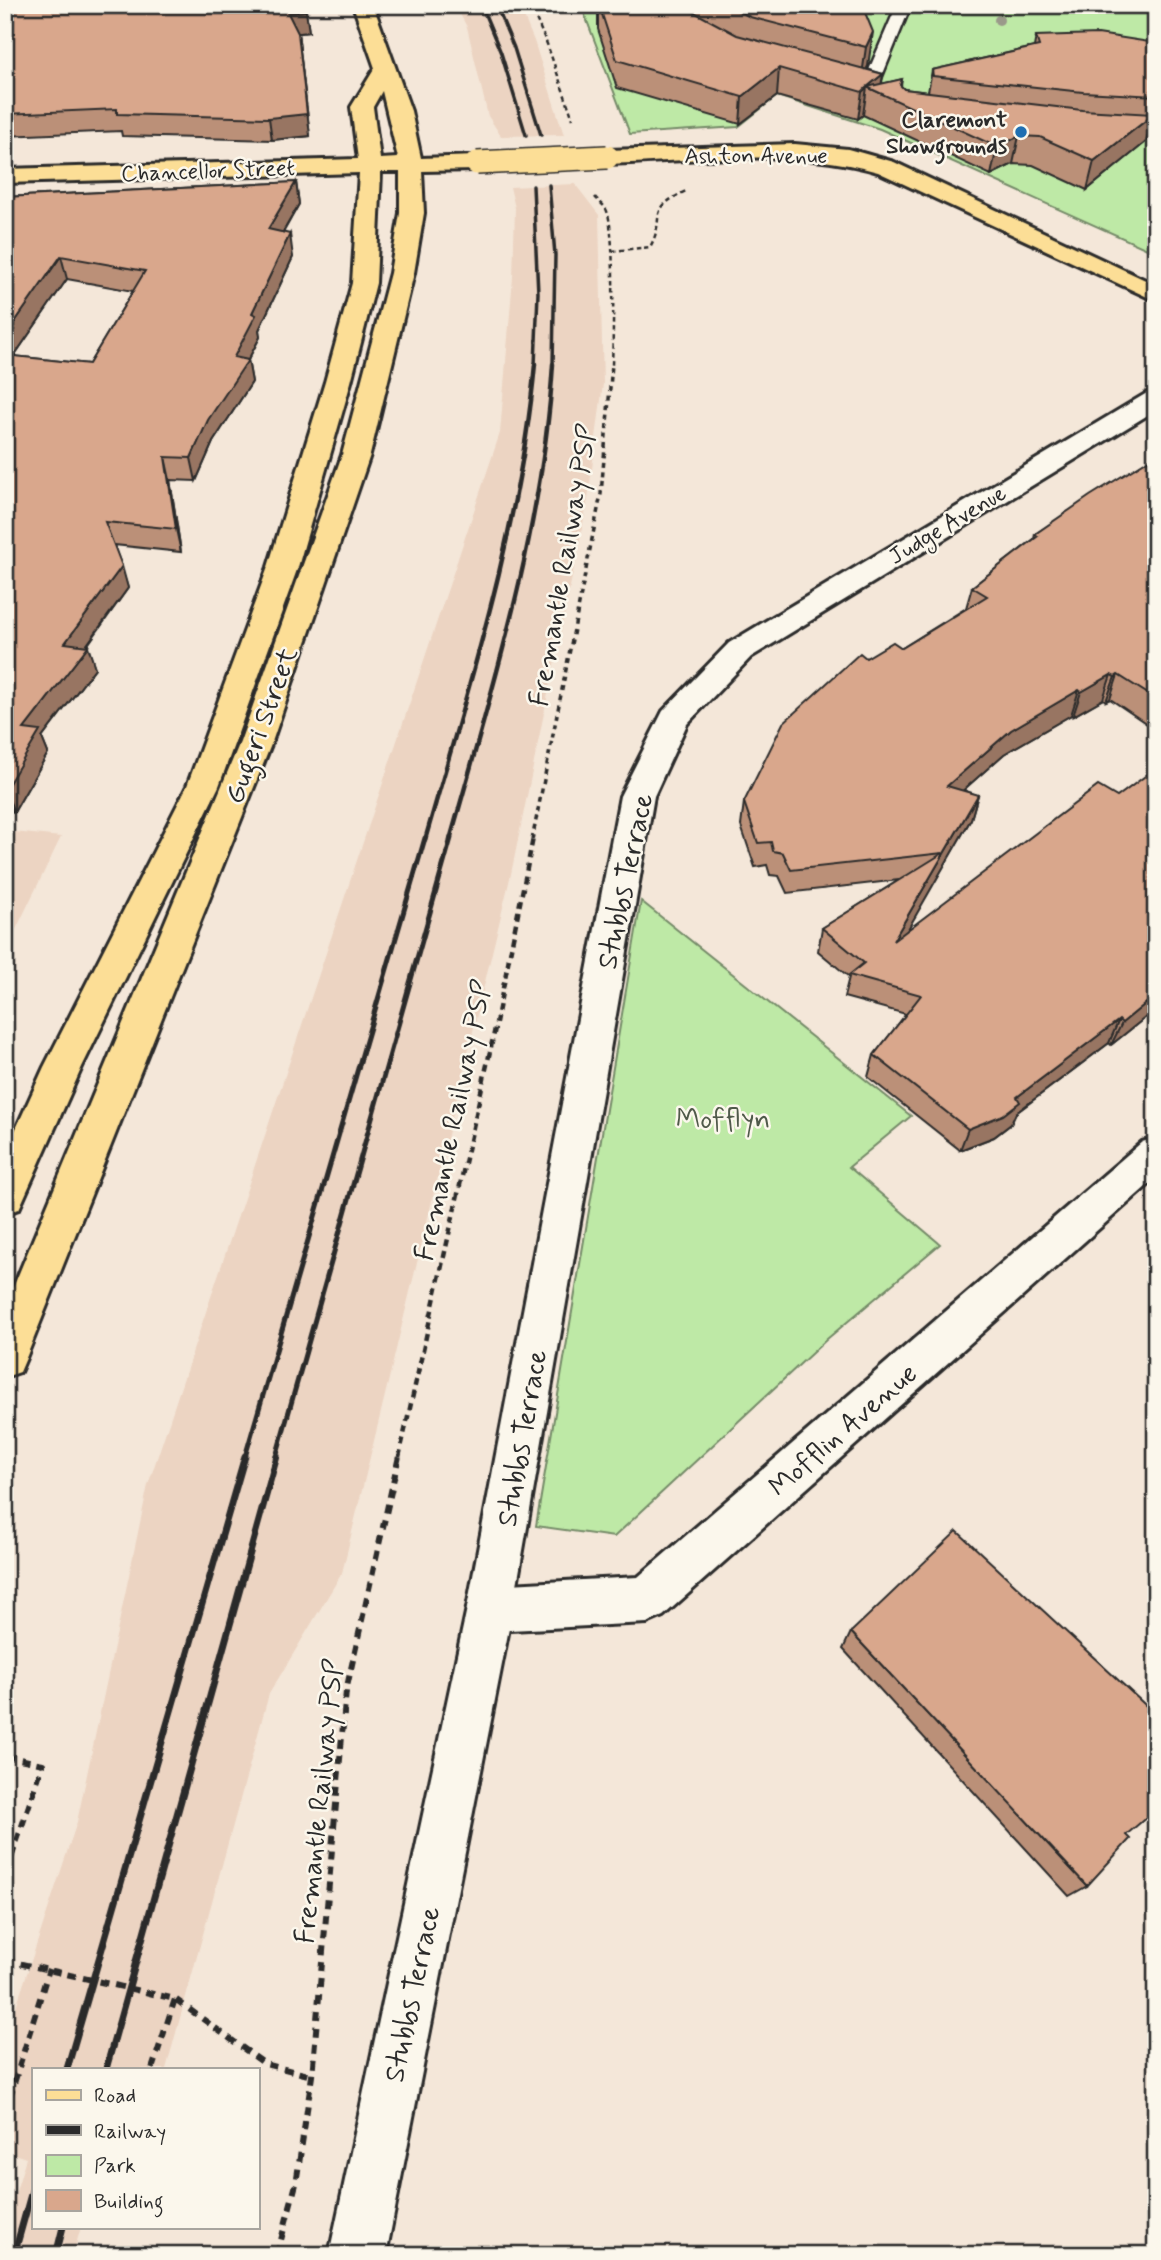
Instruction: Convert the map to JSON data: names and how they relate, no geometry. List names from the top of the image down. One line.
{"streets":{"main road":["Ashton Avenue","Chancellor Street","Gugeri Street"],"street":["Judge Avenue","Stubbs Terrace","Mofflin Avenue"],"path":["Fremantle Railway PSP"]},"crossings":[["Ashton Avenue","Chancellor Street"],["Ashton Avenue","Gugeri Street"],["Chancellor Street","Gugeri Street"],["Judge Avenue","Stubbs Terrace"],["Stubbs Terrace","Mofflin Avenue"]],"parks":["Mofflyn"],"places":["Claremont Showgrounds"],"legend":["Road","Railway","Park","Building"]}
